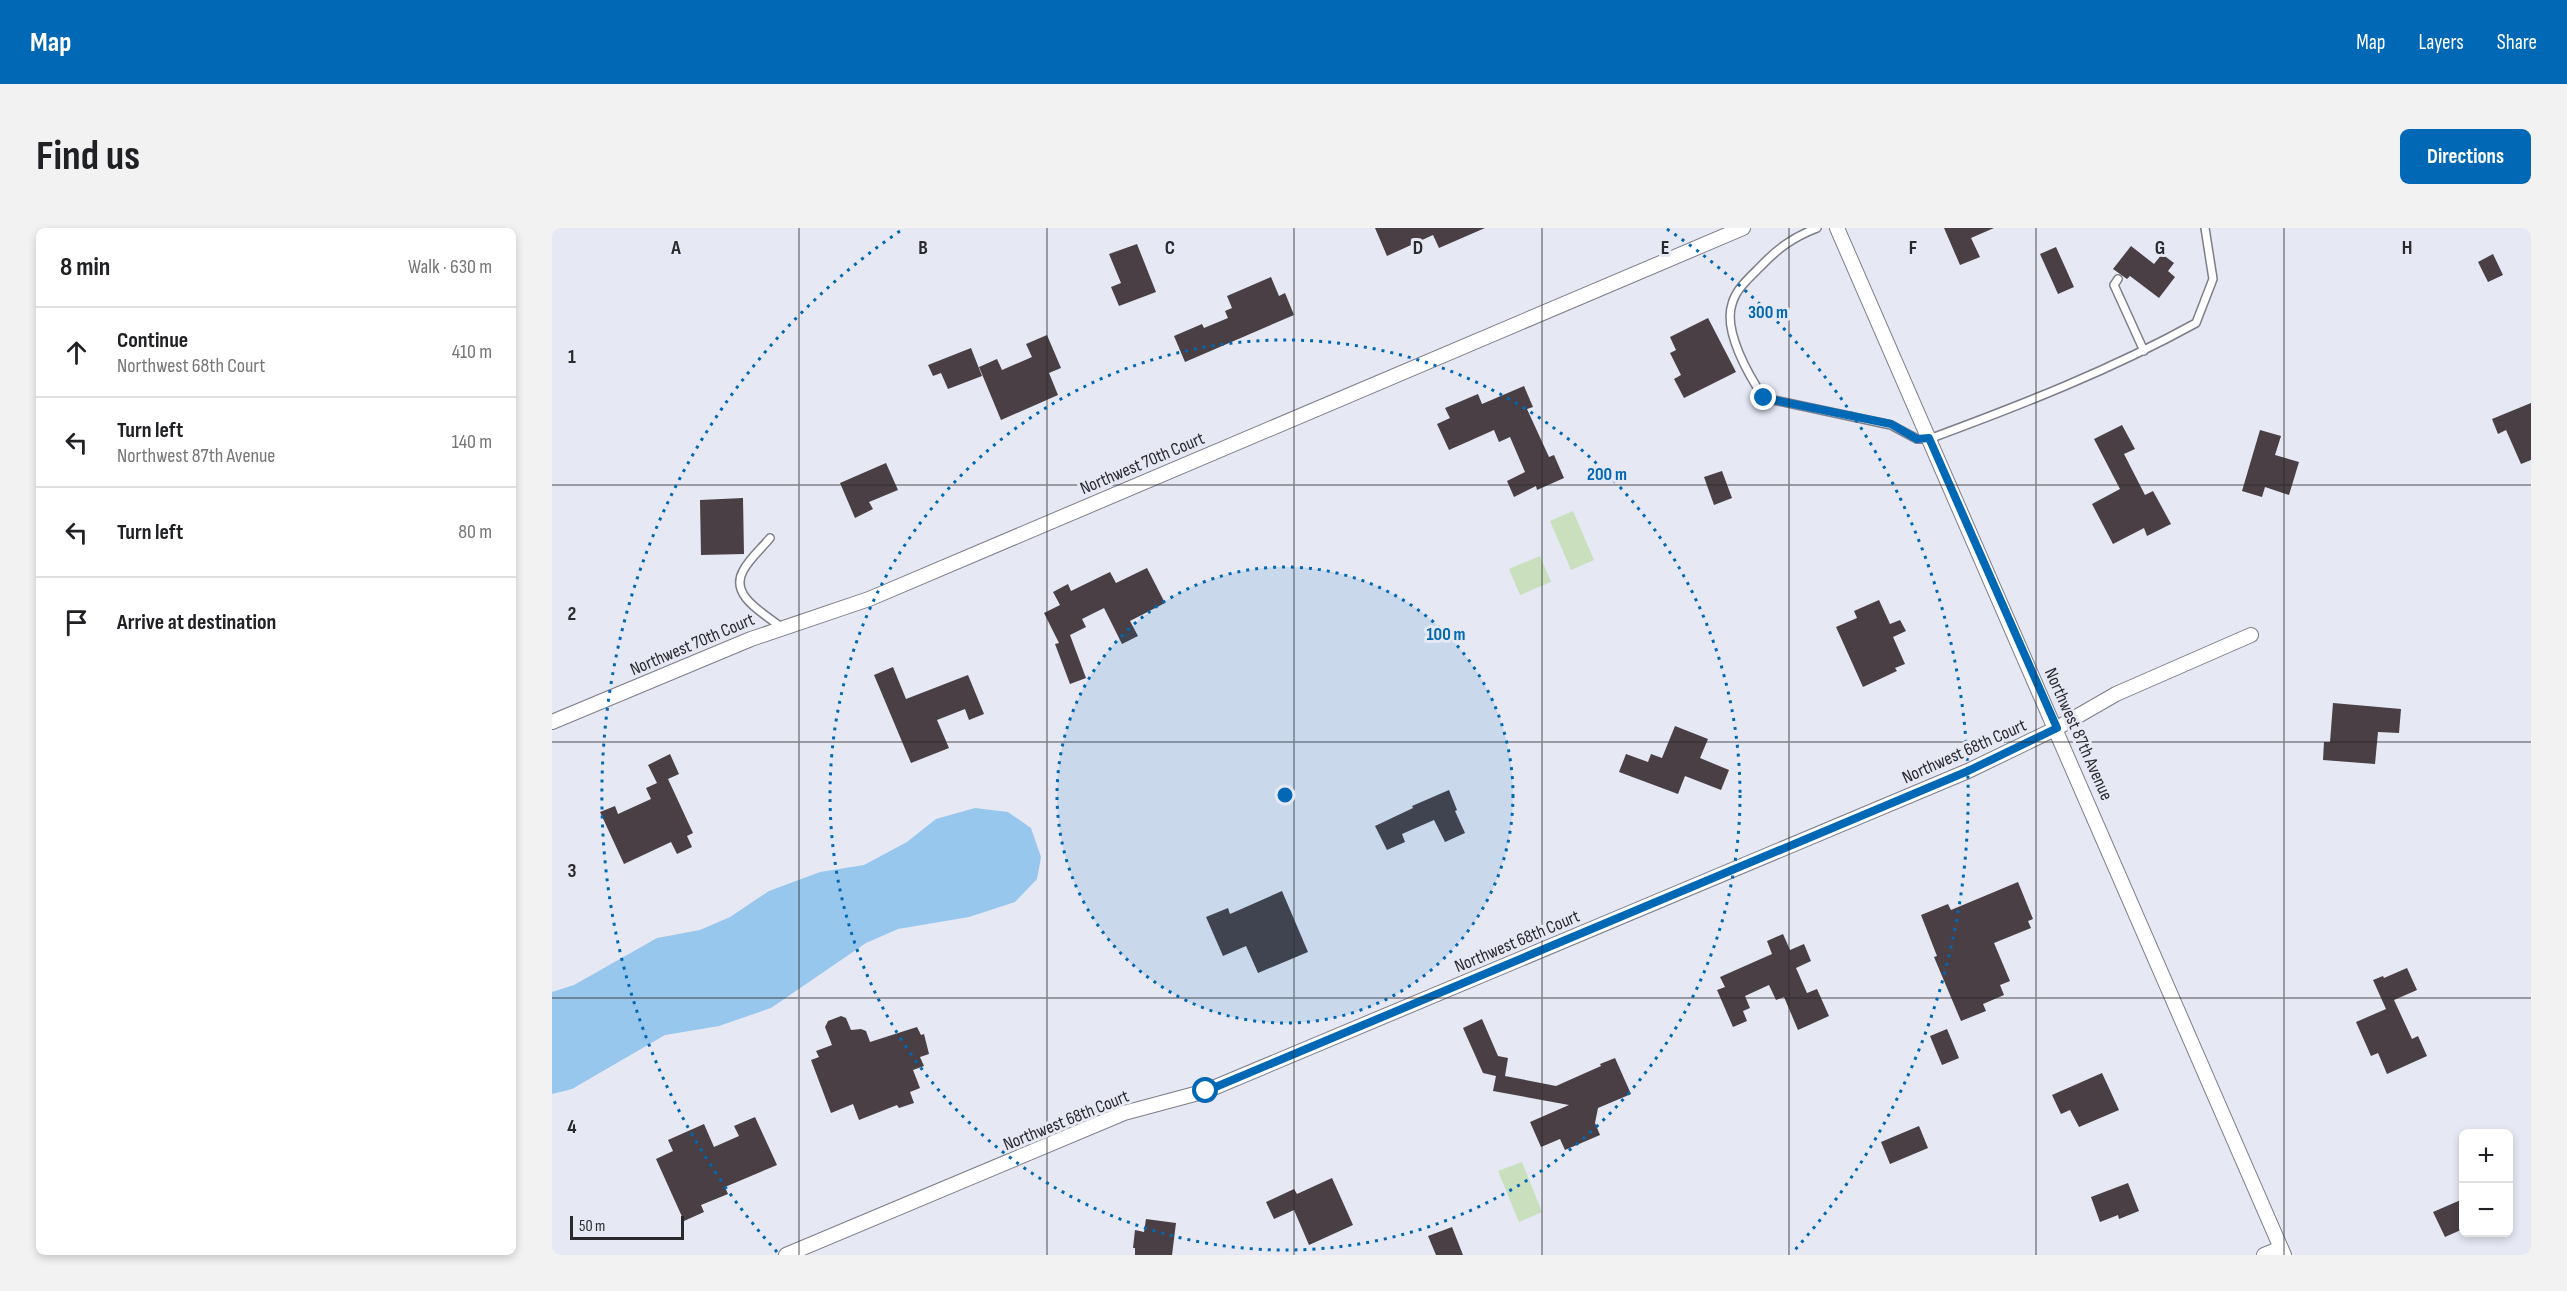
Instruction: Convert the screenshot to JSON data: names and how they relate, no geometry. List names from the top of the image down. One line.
{"streets":{"street":["Northwest 70th Court","Northwest 87th Avenue","Northwest 68th Court"]},"crossings":[["Northwest 87th Avenue","Northwest 68th Court"]],"scale_bar":"50 m","page":{"header":"Map","nav":["Map","Layers","Share"],"buttons":"Directions","title":"Find us","heading":["8 min","Walk · 630 m"],"list":[["Continue","Northwest 68th Court","410 m"],["Turn left","Northwest 87th Avenue","140 m"],["Turn left","80 m"],"Arrive at destination"],"map_buttons":["+","−"],"scale":"50 m"},"grid":{"columns":["A","B","C","D","E","F","G","H"],"rows":["1","2","3","4"]},"rings":["300 m","200 m","100 m"]}
